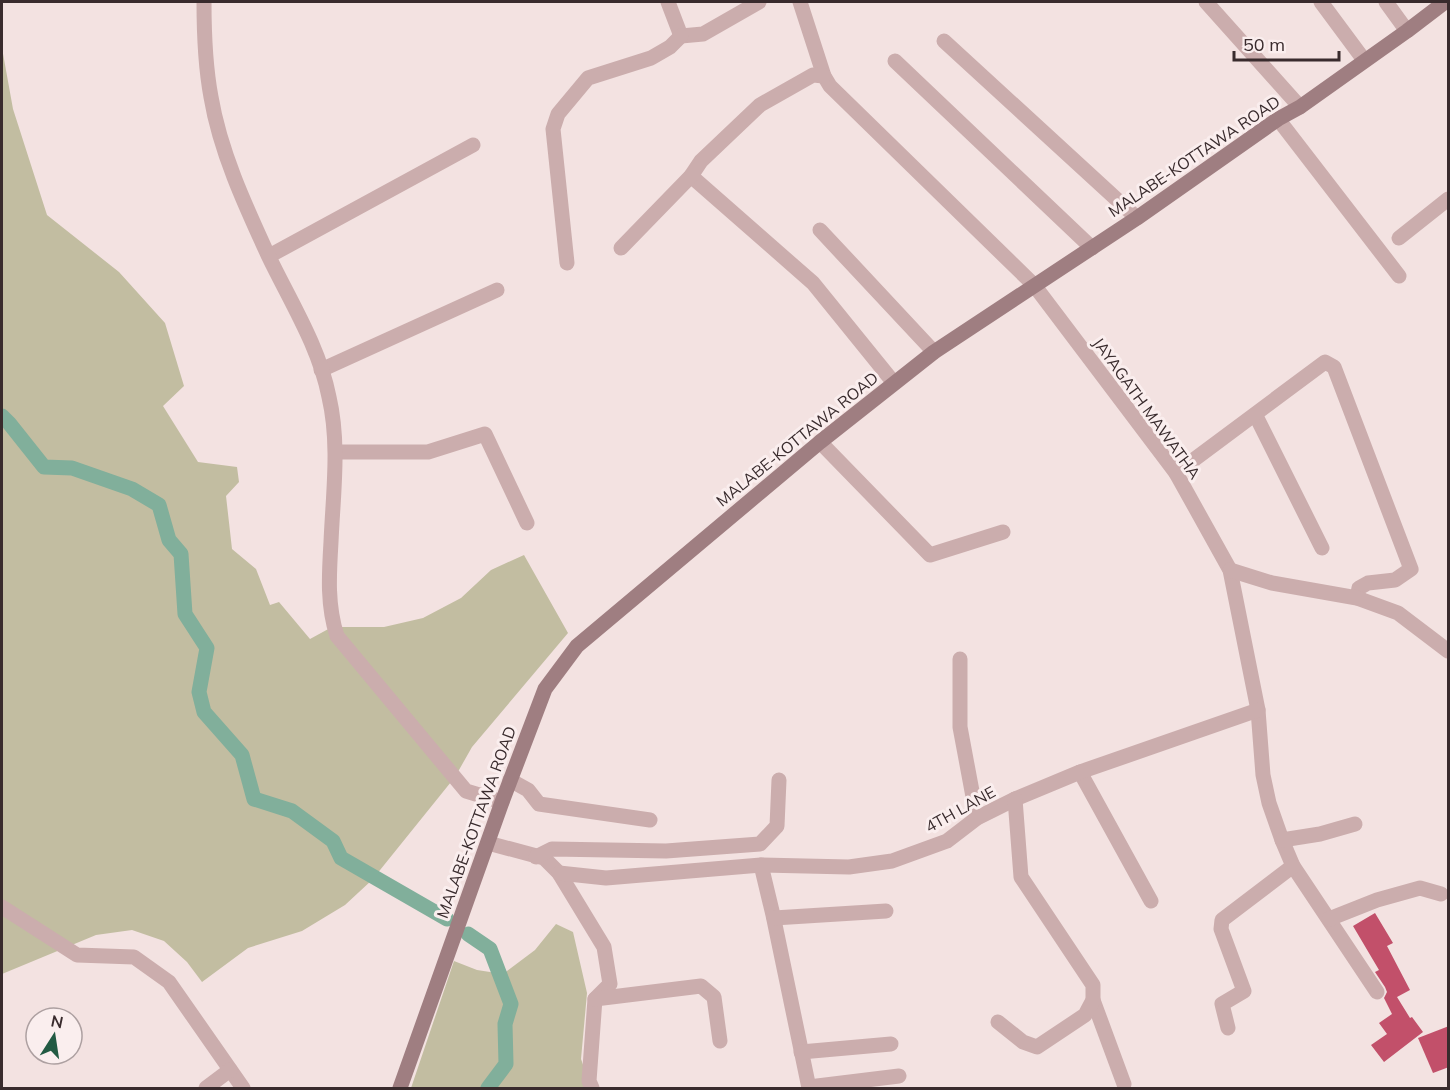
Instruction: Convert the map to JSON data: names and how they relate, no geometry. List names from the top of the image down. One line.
{"streets":{"main road":["MALABE-KOTTAWA ROAD"],"street":["JAYAGATH MAWATHA","4TH LANE"]},"crossings":[["MALABE-KOTTAWA ROAD","JAYAGATH MAWATHA"],["JAYAGATH MAWATHA","4TH LANE"]],"scale_bar":"50 m","north":"top"}
